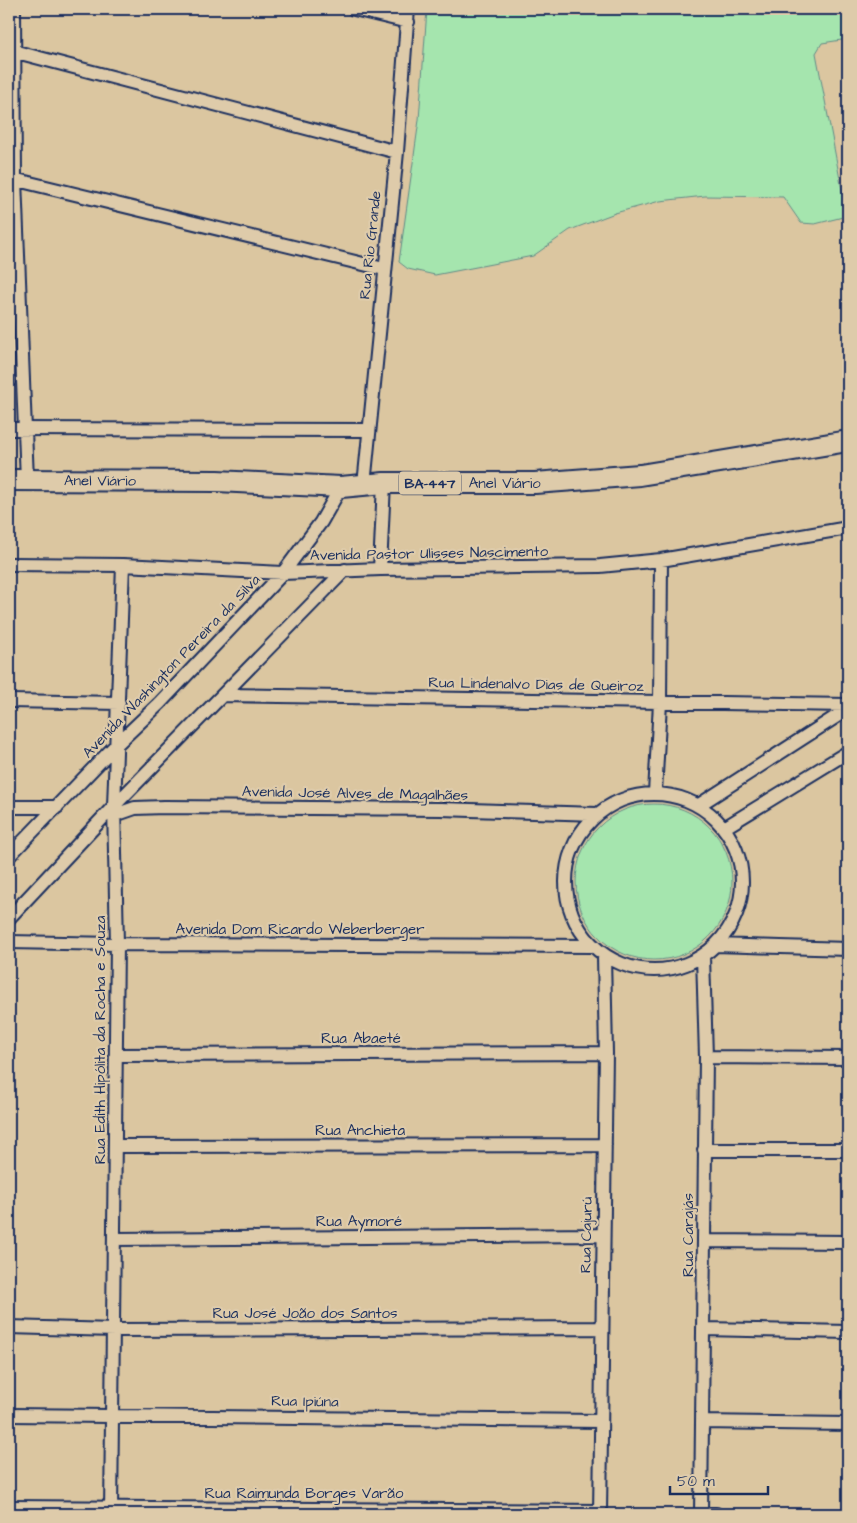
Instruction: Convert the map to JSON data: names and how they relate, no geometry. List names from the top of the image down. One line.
{"streets":{"main road":["Anel Viário","BA-447"],"street":["Rua Rio Grande","Avenida Pastor Ulisses Nascimento","Avenida Washington Pereira da Silva","Rua Lindenalvo Dias de Queiroz","Avenida José Alves de Magalhães","Avenida Dom Ricardo Weberberger","Rua Abaeté","Rua Edith Hipólita da Rocha e Souza","Rua Anchieta","Rua Aymoré","Rua Cajurú","Rua Carajás","Rua José João dos Santos","Rua Ipiúna","Rua Raimunda Borges Varão"]},"crossings":[["Rua Rio Grande","Anel Viário"],["Anel Viário","Avenida Washington Pereira da Silva"],["Avenida Pastor Ulisses Nascimento","Avenida Washington Pereira da Silva"],["Avenida Pastor Ulisses Nascimento","Rua Edith Hipólita da Rocha e Souza"],["Avenida Washington Pereira da Silva","Rua Edith Hipólita da Rocha e Souza"],["Avenida José Alves de Magalhães","Avenida Dom Ricardo Weberberger"],["Avenida José Alves de Magalhães","Rua Edith Hipólita da Rocha e Souza"],["Avenida José Alves de Magalhães","Rua Cajurú"],["Avenida José Alves de Magalhães","Rua Carajás"],["Avenida Dom Ricardo Weberberger","Rua Edith Hipólita da Rocha e Souza"],["Avenida Dom Ricardo Weberberger","Rua Cajurú"],["Avenida Dom Ricardo Weberberger","Rua Carajás"],["Rua Abaeté","Rua Edith Hipólita da Rocha e Souza"],["Rua Abaeté","Rua Cajurú"],["Rua Edith Hipólita da Rocha e Souza","Rua Anchieta"],["Rua Edith Hipólita da Rocha e Souza","Rua Aymoré"],["Rua Edith Hipólita da Rocha e Souza","Rua José João dos Santos"],["Rua Edith Hipólita da Rocha e Souza","Rua Ipiúna"],["Rua Edith Hipólita da Rocha e Souza","Rua Raimunda Borges Varão"],["Rua Anchieta","Rua Cajurú"],["Rua Aymoré","Rua Cajurú"],["Rua Cajurú","Rua Carajás"],["Rua Cajurú","Rua José João dos Santos"],["Rua Cajurú","Rua Ipiúna"],["Rua Cajurú","Rua Raimunda Borges Varão"]],"scale_bar":"50 m"}
